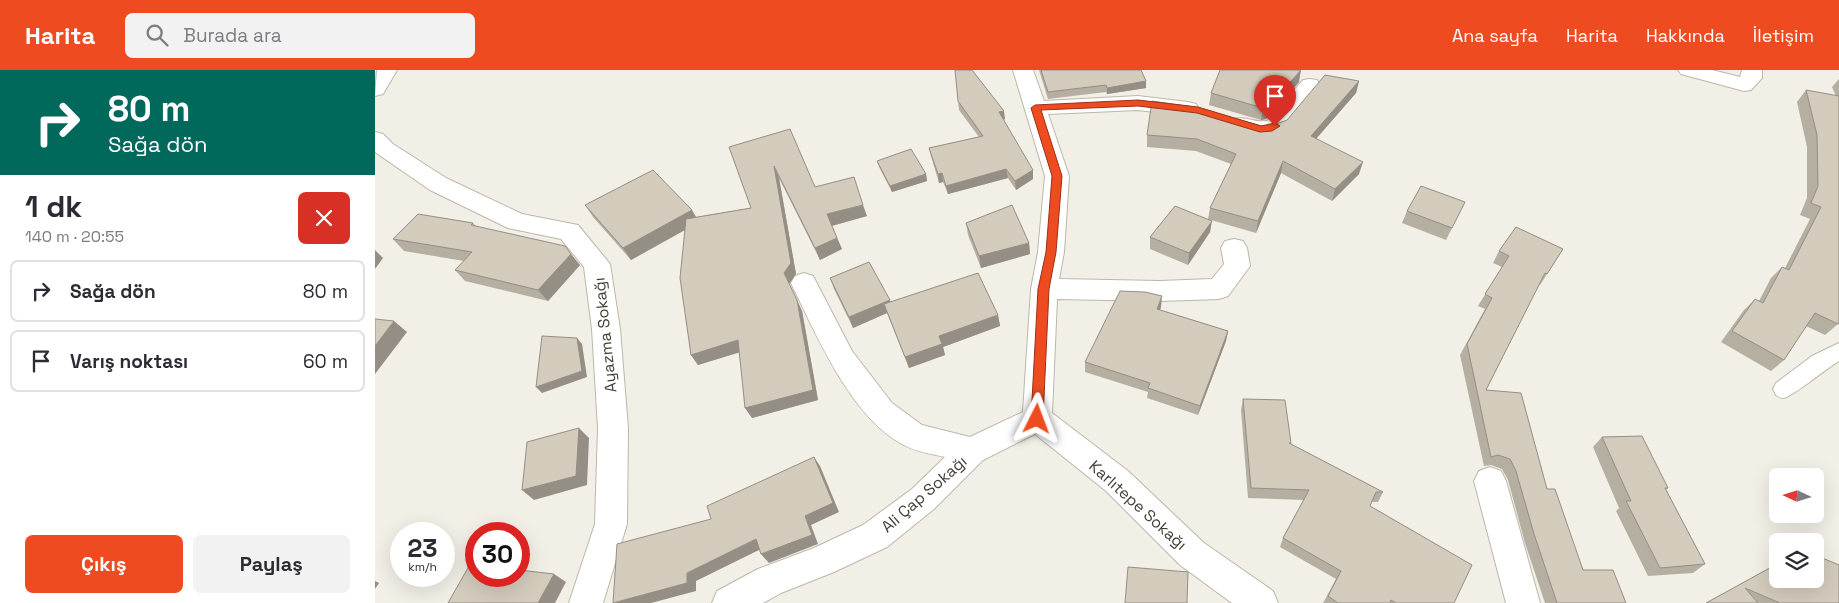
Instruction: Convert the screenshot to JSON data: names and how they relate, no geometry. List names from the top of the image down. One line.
{"streets":{"street":["Ayazma Sokağı","Ali Çap Sokağı","Karlıtepe Sokağı"]},"crossings":[["Ali Çap Sokağı","Karlıtepe Sokağı"]],"north":"left","page":{"header":"Harita","search":"Burada ara","nav":["Ana sayfa","Harita","Hakkında","İletişim"],"turn":["80 m","Sağa dön"],"heading":["1 dk","140 m · 20:55"],"list":[{"name":"Sağa dön","value":"80 m"},{"name":"Varış noktası","value":"60 m"}],"speed":"23 km/h","limit":"30","buttons":["Çıkış","Paylaş"]}}
